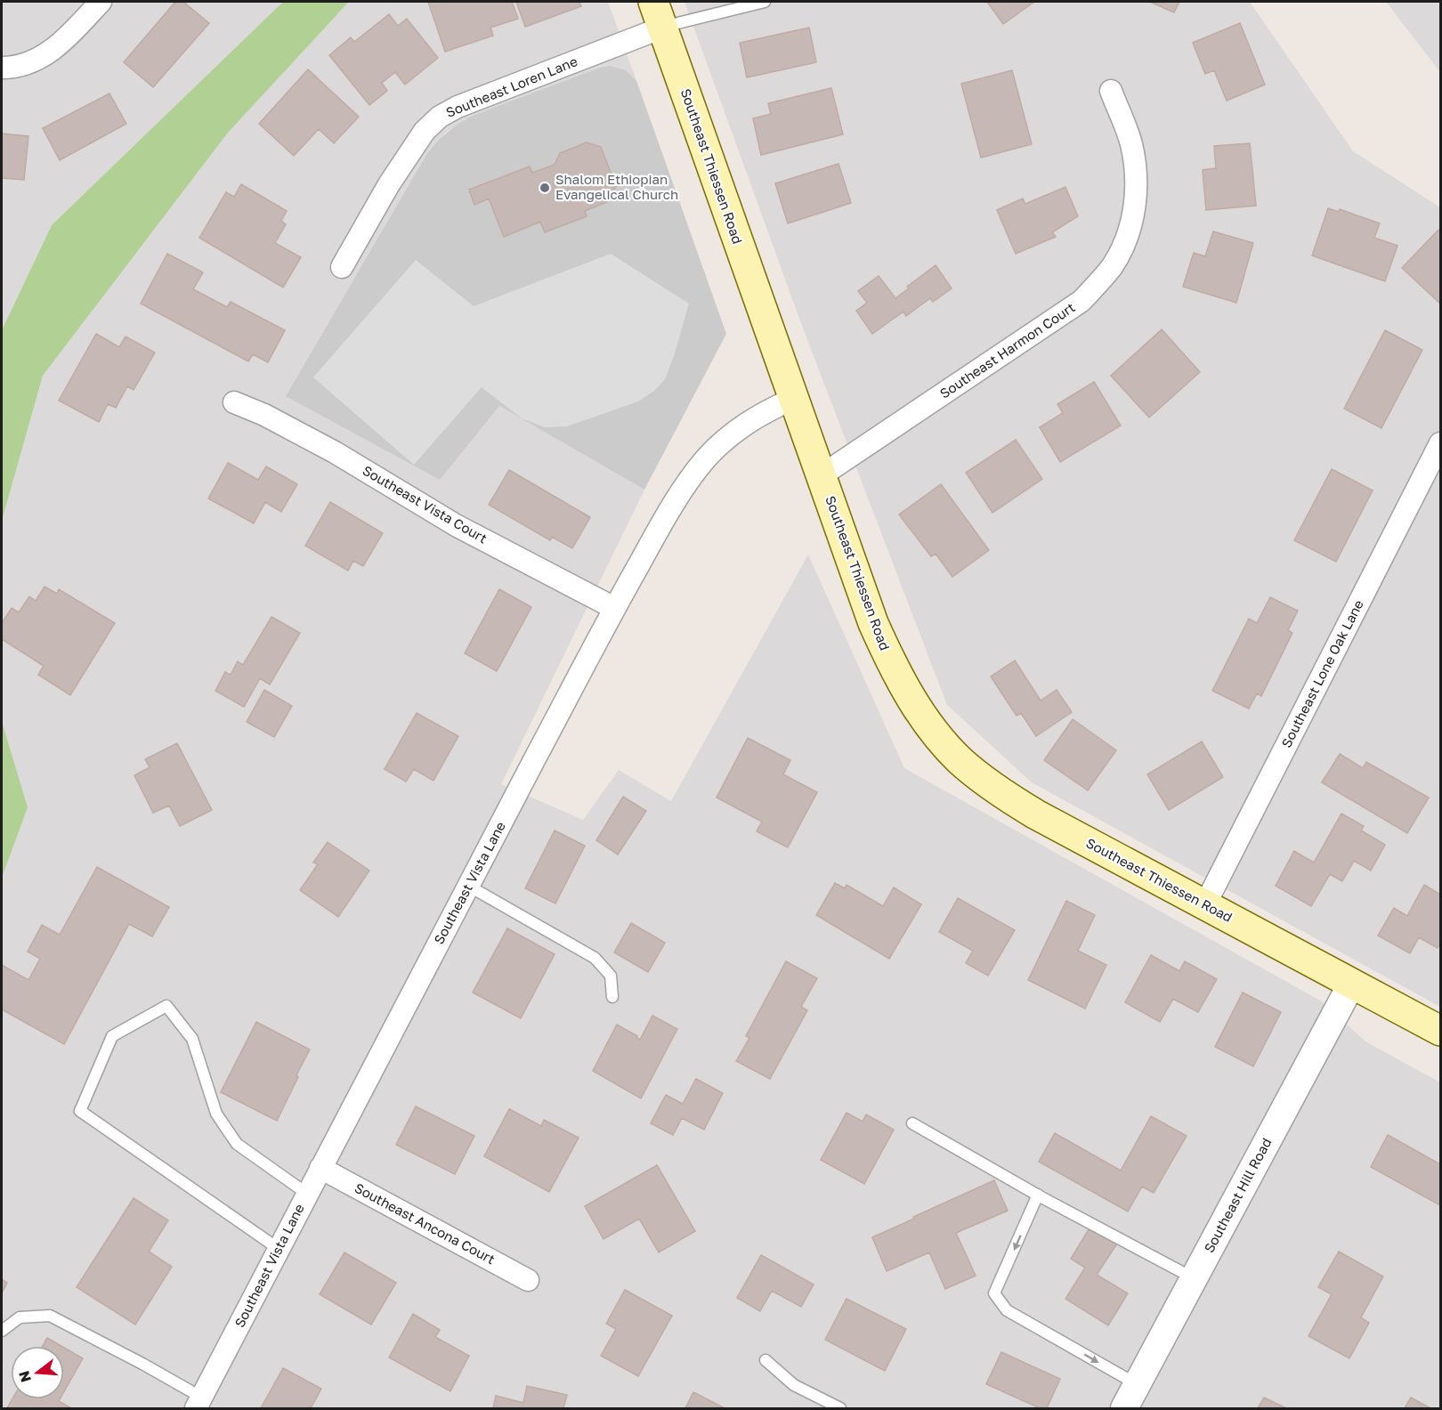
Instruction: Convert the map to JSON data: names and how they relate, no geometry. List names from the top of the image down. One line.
{"streets":{"main road":["Southeast Thiessen Road"],"street":["Southeast Loren Lane","Southeast Harmon Court","Southeast Vista Court","Southeast Lone Oak Lane","Southeast Vista Lane","Southeast Hill Road","Southeast Ancona Court"]},"crossings":[["Southeast Loren Lane","Southeast Thiessen Road"],["Southeast Thiessen Road","Southeast Harmon Court"],["Southeast Thiessen Road","Southeast Lone Oak Lane"],["Southeast Thiessen Road","Southeast Vista Lane"],["Southeast Thiessen Road","Southeast Hill Road"],["Southeast Vista Court","Southeast Vista Lane"],["Southeast Vista Lane","Southeast Ancona Court"]],"places":["Shalom Ethiopian Evangelical Church"],"north":"left"}
